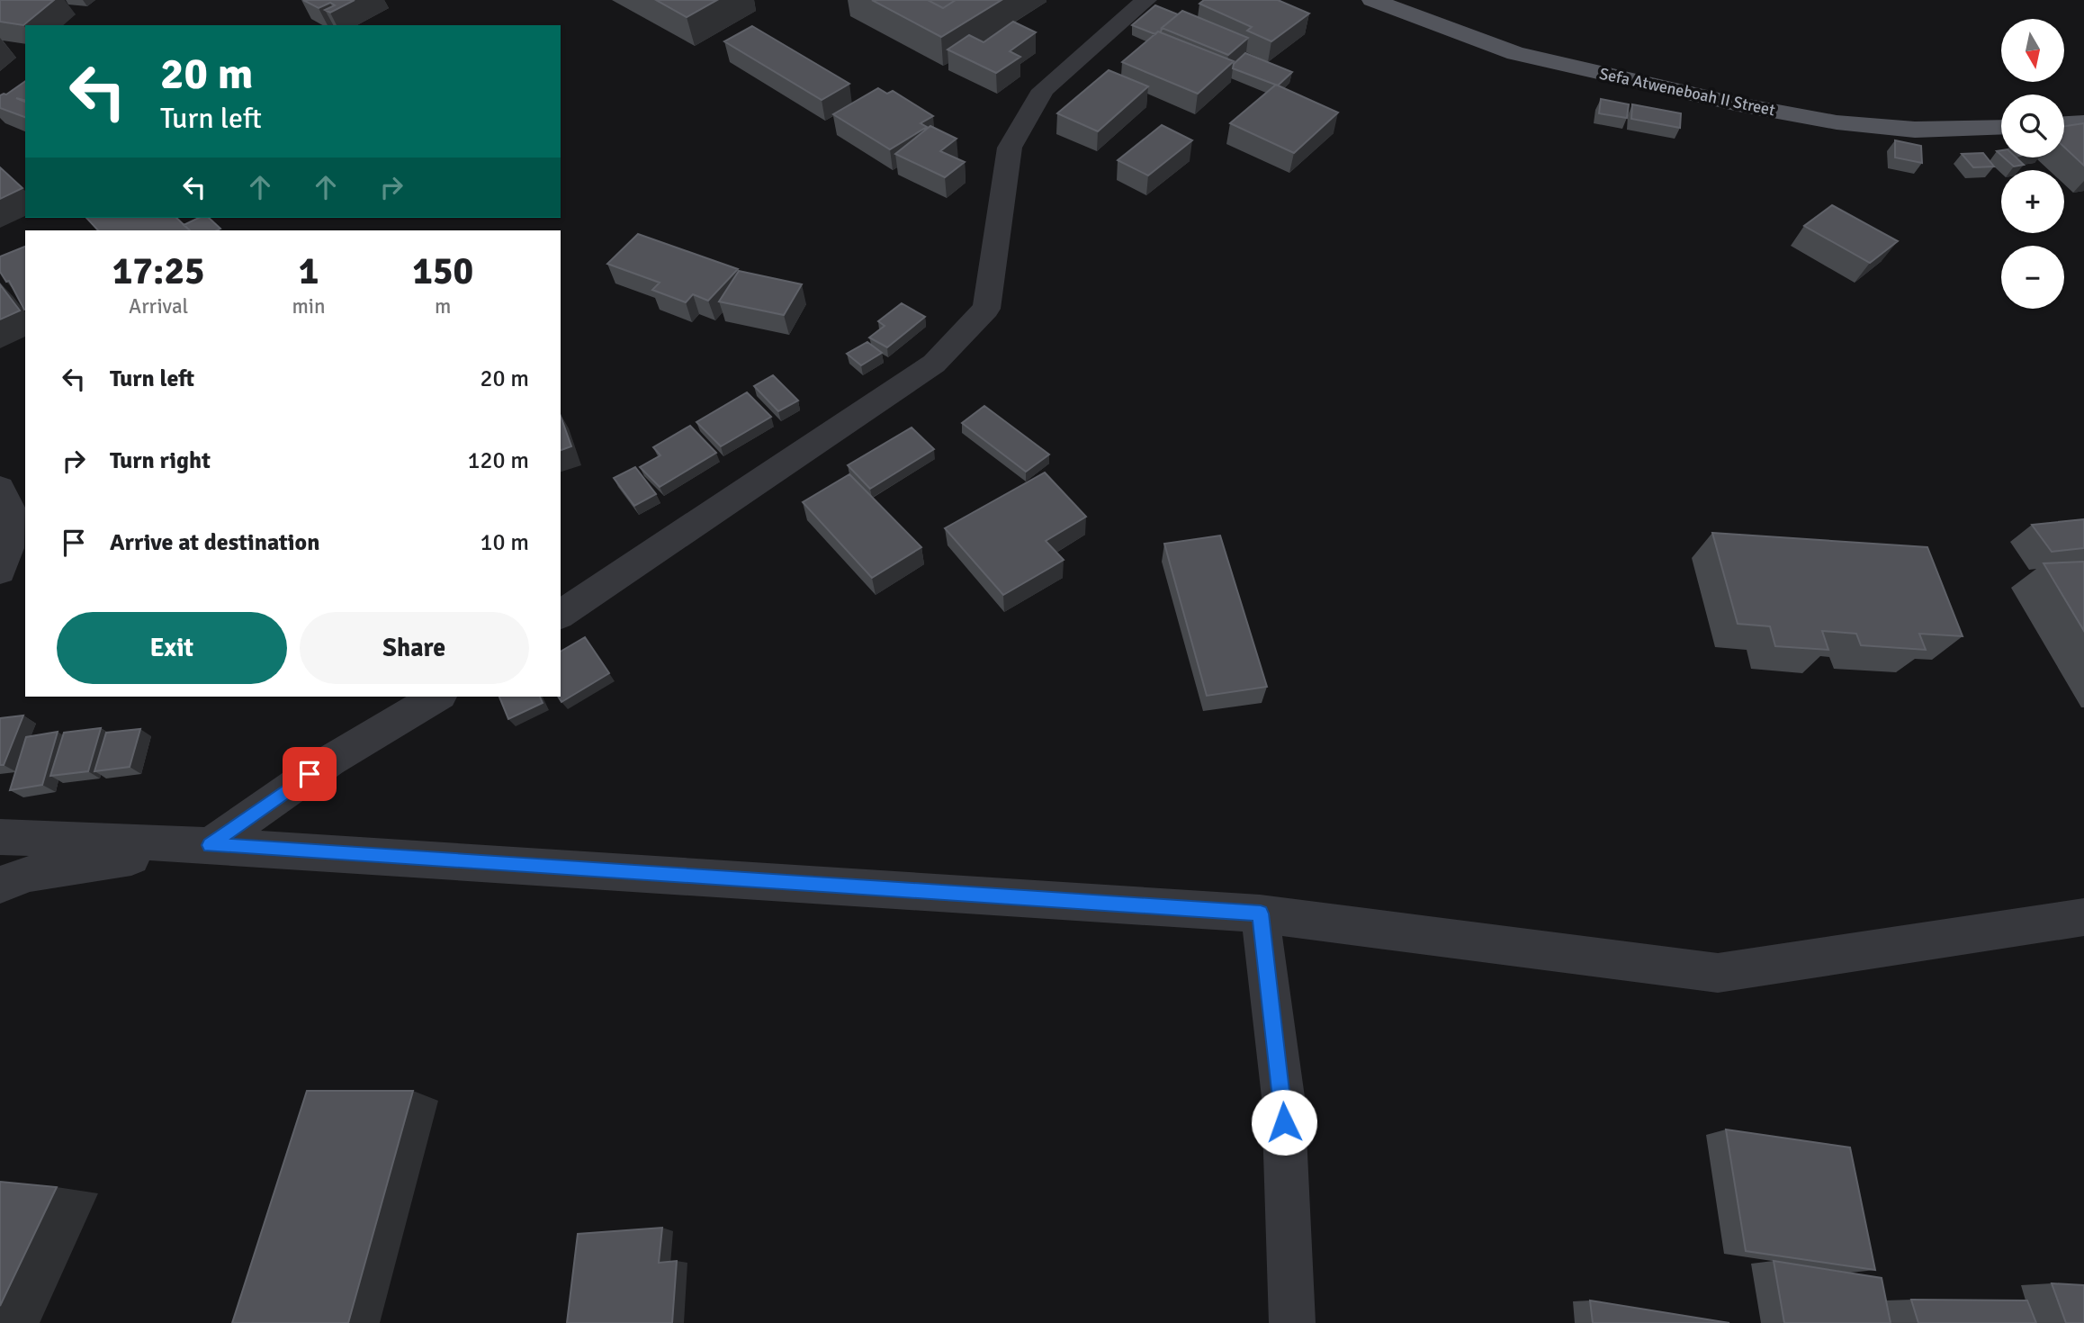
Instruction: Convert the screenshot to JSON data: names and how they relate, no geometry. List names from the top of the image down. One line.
{"streets":{"main road":["Sefa Atweneboah II Street"]},"north":"bottom","page":{"map_buttons":["+","−"],"turn":["20 m","Turn left"],"eta":["17:25","Arrival","1","min","150","m"],"list":[{"name":"Turn left","value":"20 m"},{"name":"Turn right","value":"120 m"},{"name":"Arrive at destination","value":"10 m"}],"buttons":["Exit","Share"]}}
